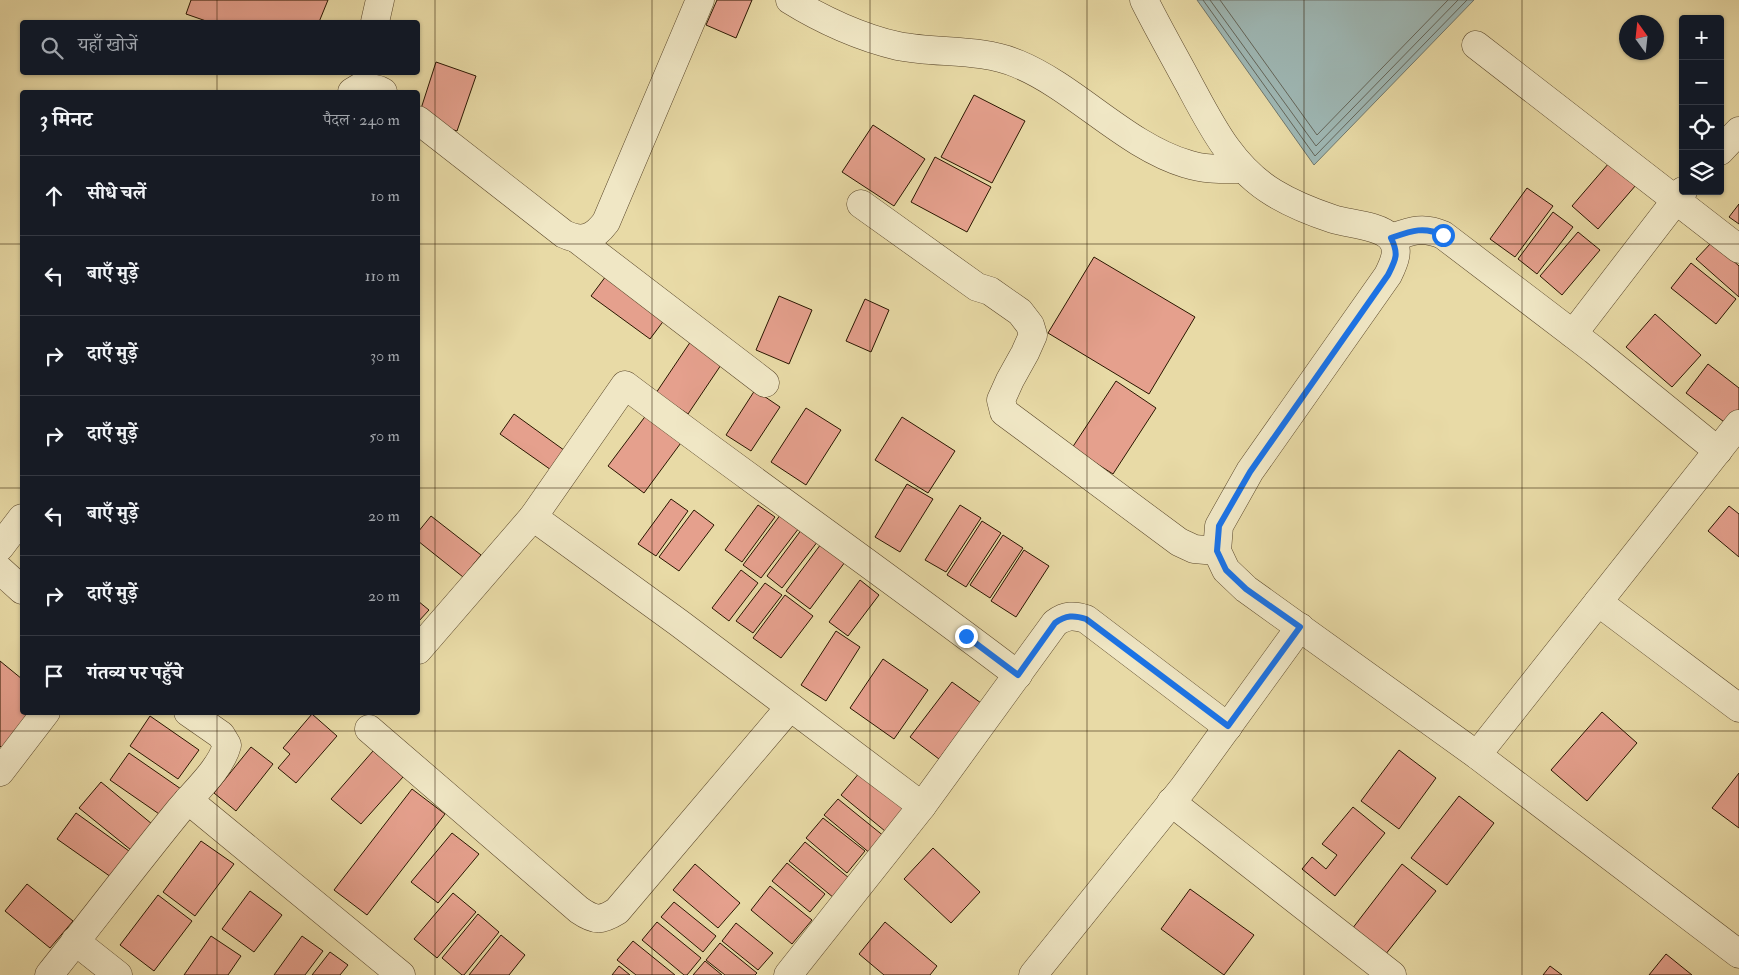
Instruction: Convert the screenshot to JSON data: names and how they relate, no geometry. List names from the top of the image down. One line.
{"north":"top","page":{"map_buttons":["+","−"],"search":"यहाँ खोजें","heading":["3 मिनट","पैदल · 240 m"],"list":[["सीधे चलें","10 m"],["बाएँ मुड़ें","110 m"],["दाएँ मुड़ें","30 m"],["दाएँ मुड़ें","50 m"],["बाएँ मुड़ें","20 m"],["दाएँ मुड़ें","20 m"],"गंतव्य पर पहुँचे"]}}
